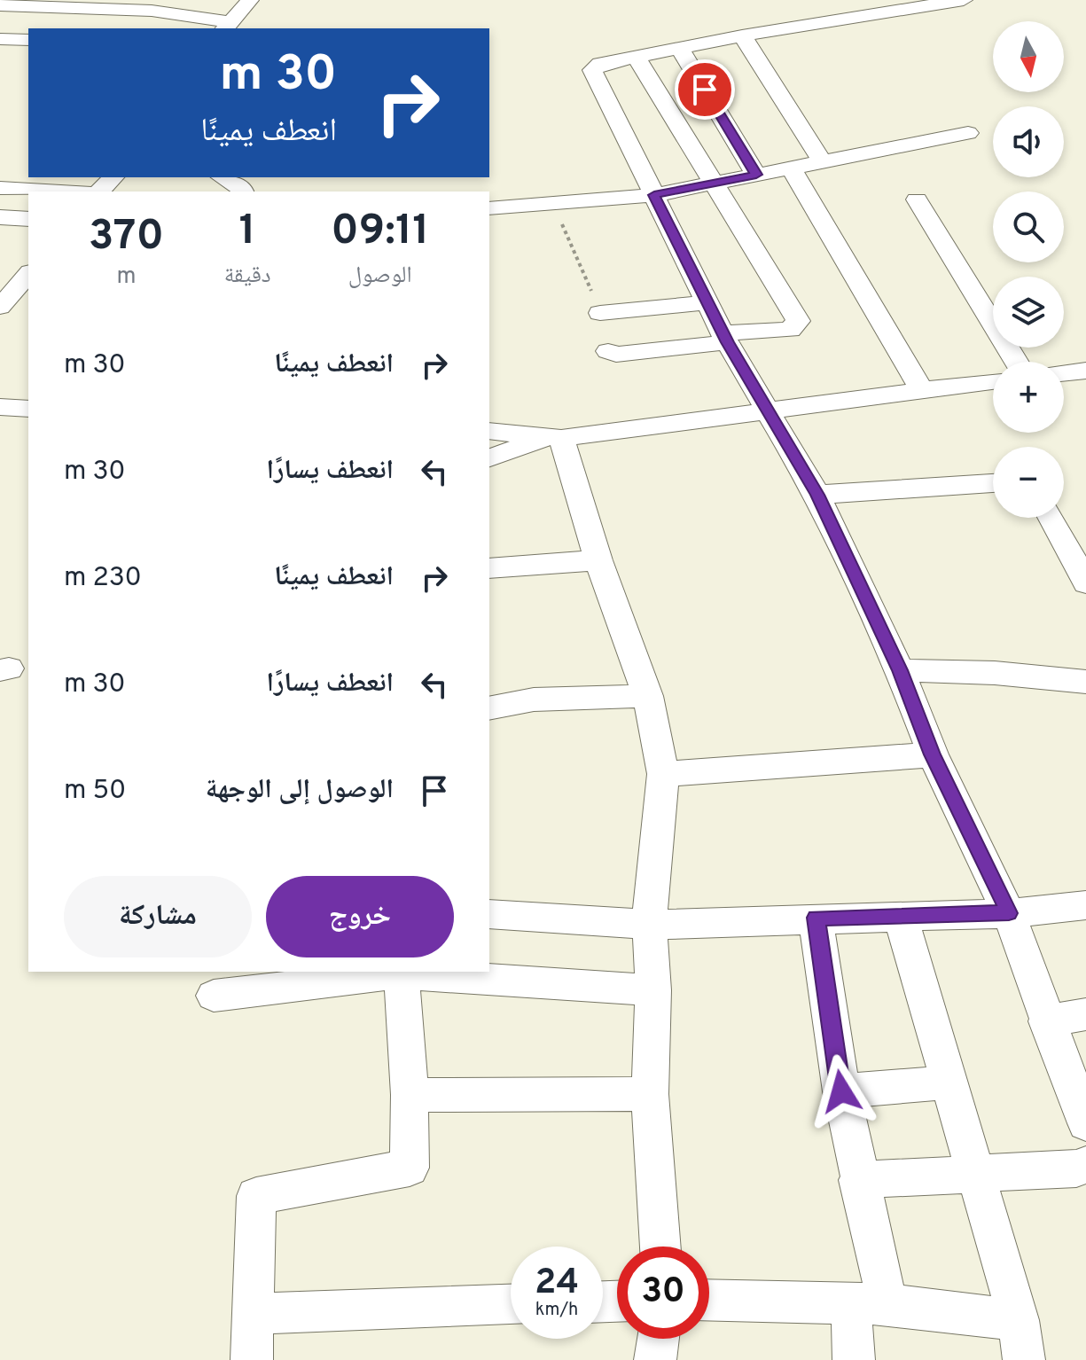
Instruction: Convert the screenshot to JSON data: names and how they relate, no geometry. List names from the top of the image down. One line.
{"north":"bottom","page":{"map_buttons":["+","−"],"turn":["30 m","انعطف يمينًا"],"eta":["09:11","الوصول","1","دقيقة","370","m"],"list":[{"name":"انعطف يمينًا","value":"30 m"},{"name":"انعطف يسارًا","value":"30 m"},{"name":"انعطف يمينًا","value":"230 m"},{"name":"انعطف يسارًا","value":"30 m"},{"name":"الوصول إلى الوجهة","value":"50 m"}],"buttons":["خروج","مشاركة"],"speed":"24 km/h","limit":"30"}}
